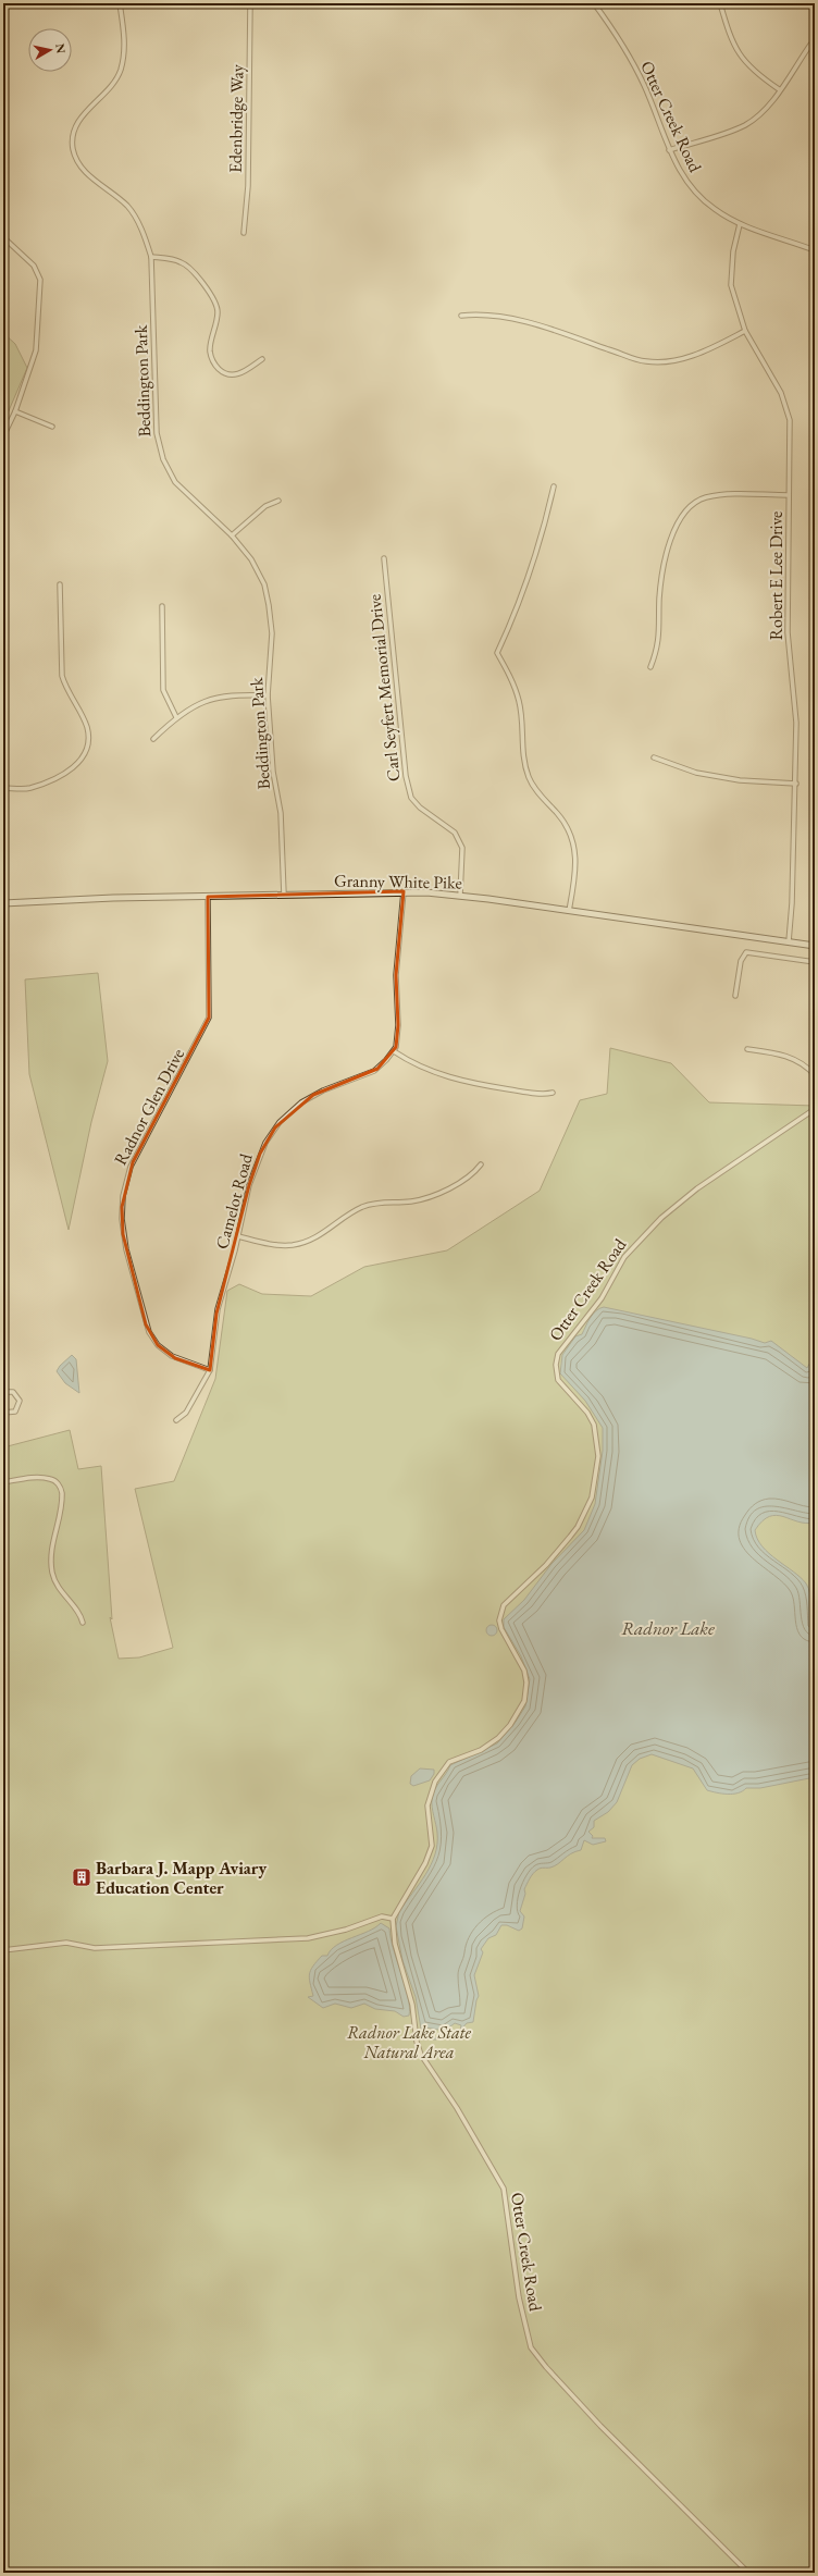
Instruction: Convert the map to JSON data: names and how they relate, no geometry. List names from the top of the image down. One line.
{"streets":{"main road":["Granny White Pike"],"street":["Otter Creek Road","Edenbridge Way","Beddington Park","Robert E Lee Drive","Carl Seyfert Memorial Drive","Radnor Glen Drive","Camelot Road"]},"crossings":[["Otter Creek Road","Robert E Lee Drive"],["Beddington Park","Granny White Pike"],["Robert E Lee Drive","Granny White Pike"],["Carl Seyfert Memorial Drive","Granny White Pike"],["Granny White Pike","Radnor Glen Drive"],["Radnor Glen Drive","Camelot Road"]],"water":["Radnor Lake"],"parks":["Radnor Lake State Natural Area"],"places":{"building":["Barbara J. Mapp Aviary Education Center"]},"north":"right"}
